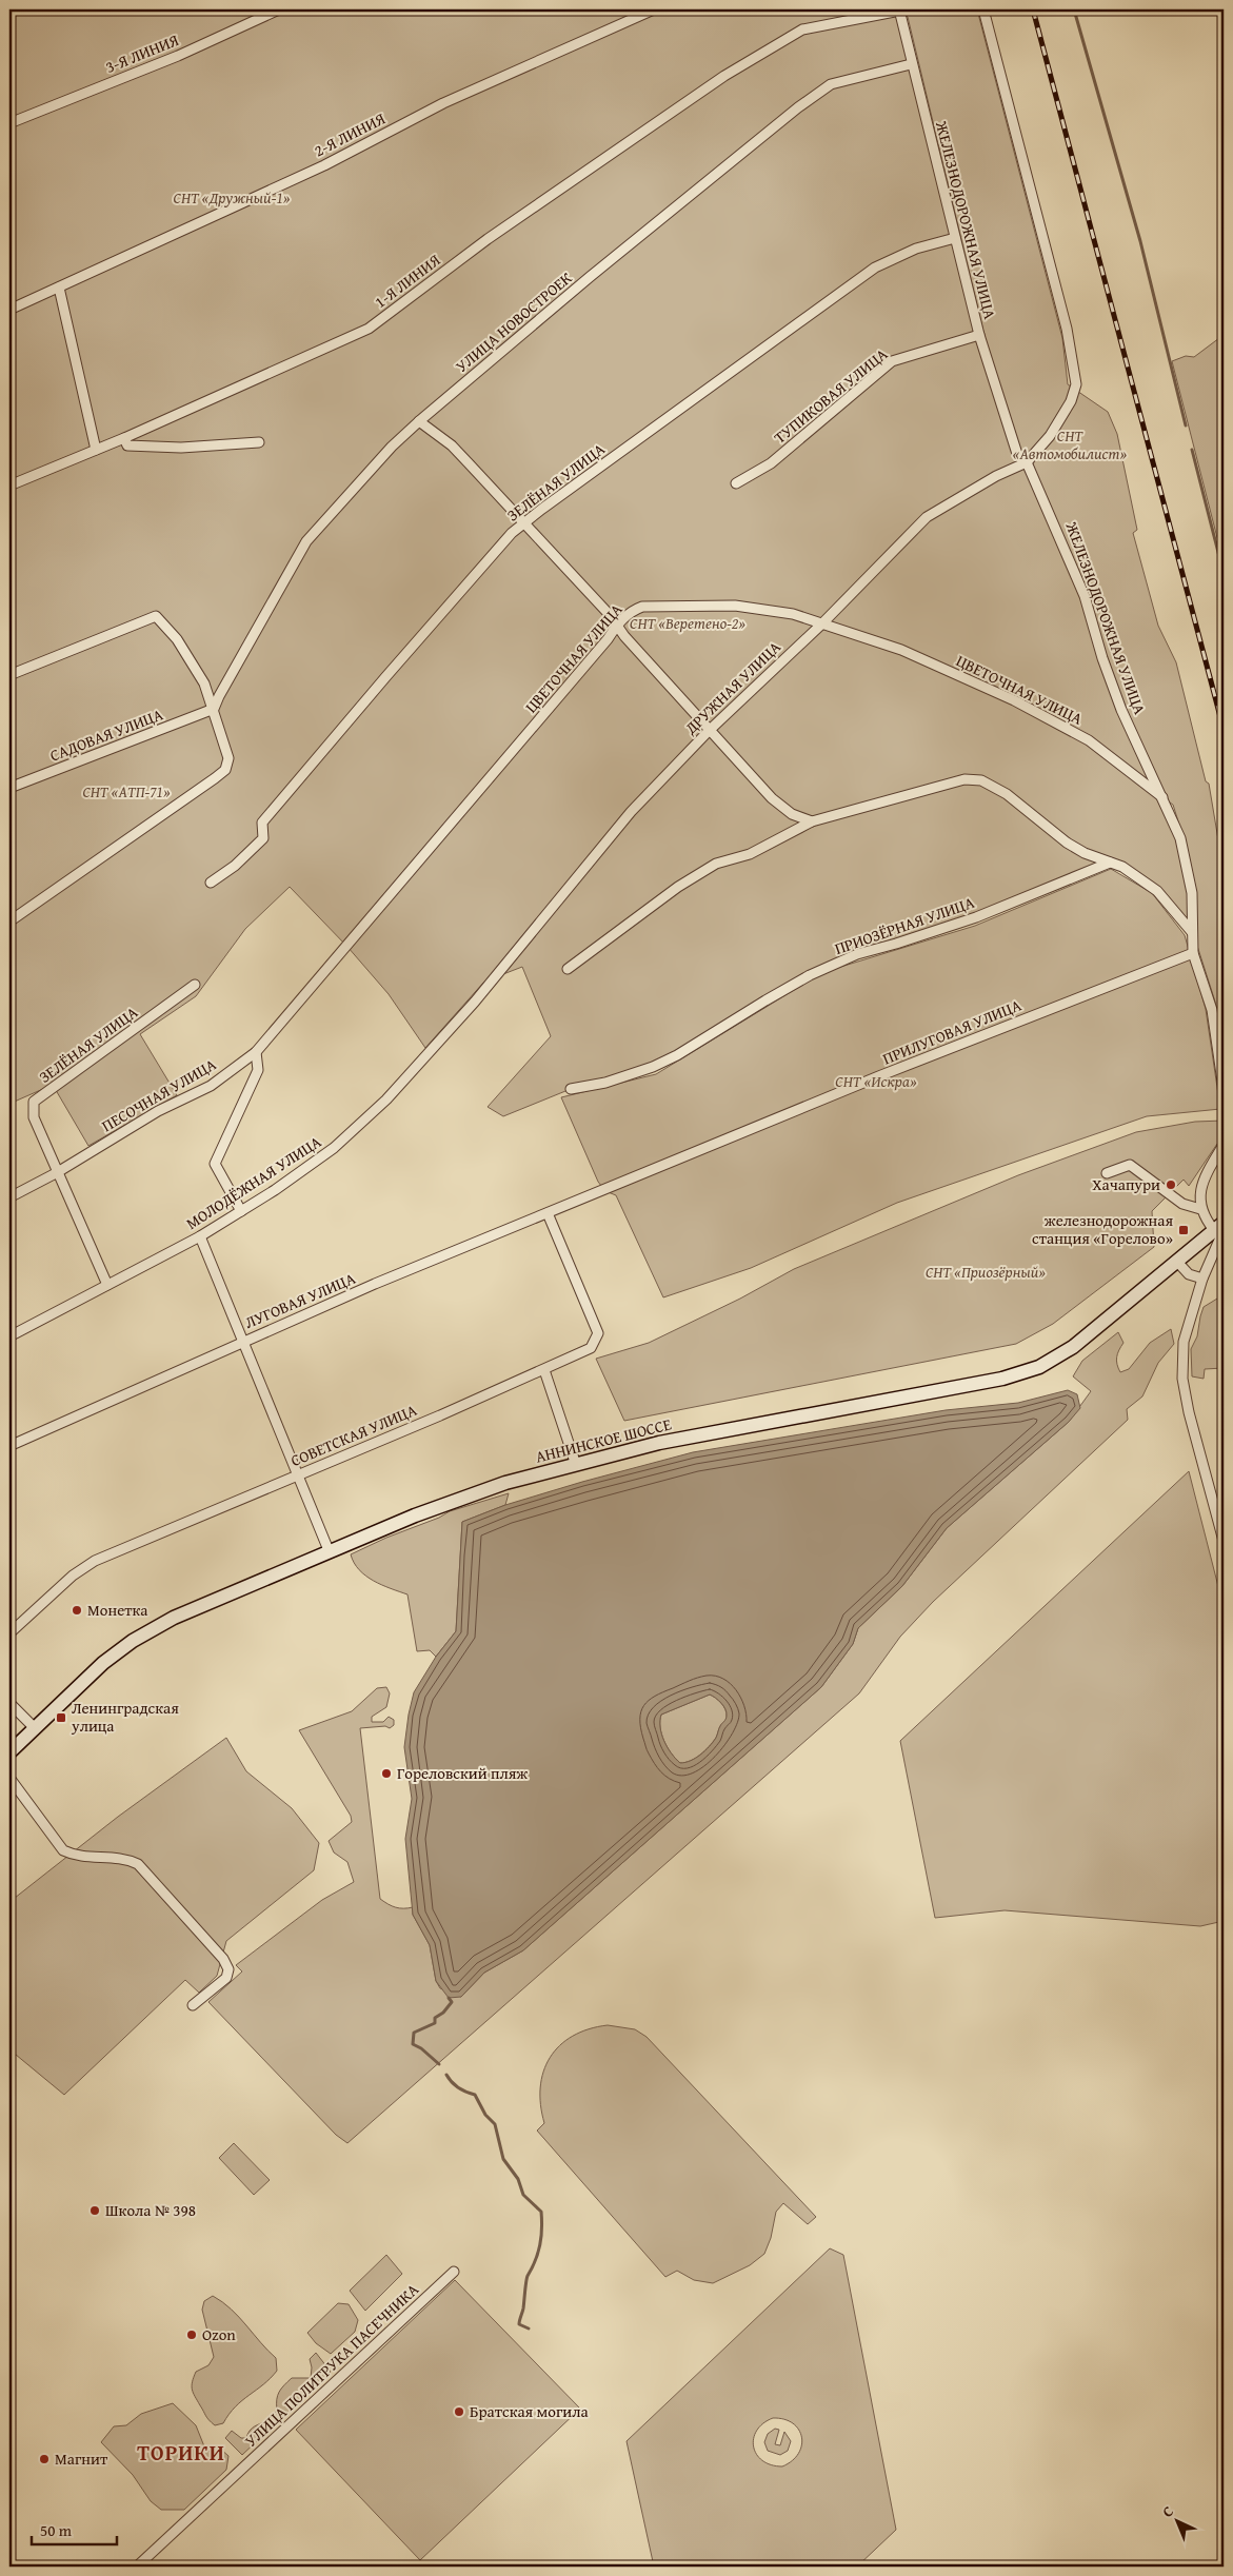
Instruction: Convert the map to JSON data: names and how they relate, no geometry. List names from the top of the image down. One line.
{"streets":{"main road":["АННИНСКОЕ ШОССЕ"],"street":["3-Я ЛИНИЯ","2-Я ЛИНИЯ","ЖЕЛЕЗНОДОРОЖНАЯ УЛИЦА","1-Я ЛИНИЯ","УЛИЦА НОВОСТРОЕК","ТУПИКОВАЯ УЛИЦА","ЗЕЛЁНАЯ УЛИЦА","ЦВЕТОЧНАЯ УЛИЦА","ДРУЖНАЯ УЛИЦА","САДОВАЯ УЛИЦА","ПРИОЗЁРНАЯ УЛИЦА","ПРИЛУГОВАЯ УЛИЦА","ПЕСОЧНАЯ УЛИЦА","МОЛОДЁЖНАЯ УЛИЦА","ЛУГОВАЯ УЛИЦА","СОВЕТСКАЯ УЛИЦА","УЛИЦА ПОЛИТРУКА ПАСЕЧНИКА"]},"crossings":[["ЖЕЛЕЗНОДОРОЖНАЯ УЛИЦА","1-Я ЛИНИЯ"],["ЖЕЛЕЗНОДОРОЖНАЯ УЛИЦА","УЛИЦА НОВОСТРОЕК"],["ЖЕЛЕЗНОДОРОЖНАЯ УЛИЦА","ТУПИКОВАЯ УЛИЦА"],["ЖЕЛЕЗНОДОРОЖНАЯ УЛИЦА","ЗЕЛЁНАЯ УЛИЦА"],["ЖЕЛЕЗНОДОРОЖНАЯ УЛИЦА","ЦВЕТОЧНАЯ УЛИЦА"],["ЖЕЛЕЗНОДОРОЖНАЯ УЛИЦА","ДРУЖНАЯ УЛИЦА"],["ЖЕЛЕЗНОДОРОЖНАЯ УЛИЦА","ПРИЛУГОВАЯ УЛИЦА"],["УЛИЦА НОВОСТРОЕК","САДОВАЯ УЛИЦА"],["ЗЕЛЁНАЯ УЛИЦА","ПЕСОЧНАЯ УЛИЦА"],["ЦВЕТОЧНАЯ УЛИЦА","ДРУЖНАЯ УЛИЦА"],["ЦВЕТОЧНАЯ УЛИЦА","ПЕСОЧНАЯ УЛИЦА"],["ДРУЖНАЯ УЛИЦА","МОЛОДЁЖНАЯ УЛИЦА"],["ПРИЛУГОВАЯ УЛИЦА","ЛУГОВАЯ УЛИЦА"],["ЛУГОВАЯ УЛИЦА","СОВЕТСКАЯ УЛИЦА"]],"districts":["ТОРИКИ"],"parks":["СНТ «Дружный-1»","СНТ «Автомобилист»","СНТ «Веретено-2»","СНТ «АТП-71»","СНТ «Искра»","СНТ «Приозёрный»"],"places":{"other":["Хачапури","Монетка","Гореловский пляж","Школа № 398","Ozon","Братская могила","Магнит"],"transit":["железнодорожная станция «Горелово»","Ленинградская улица"]},"scale_bar":"50 m","north":"top left"}
